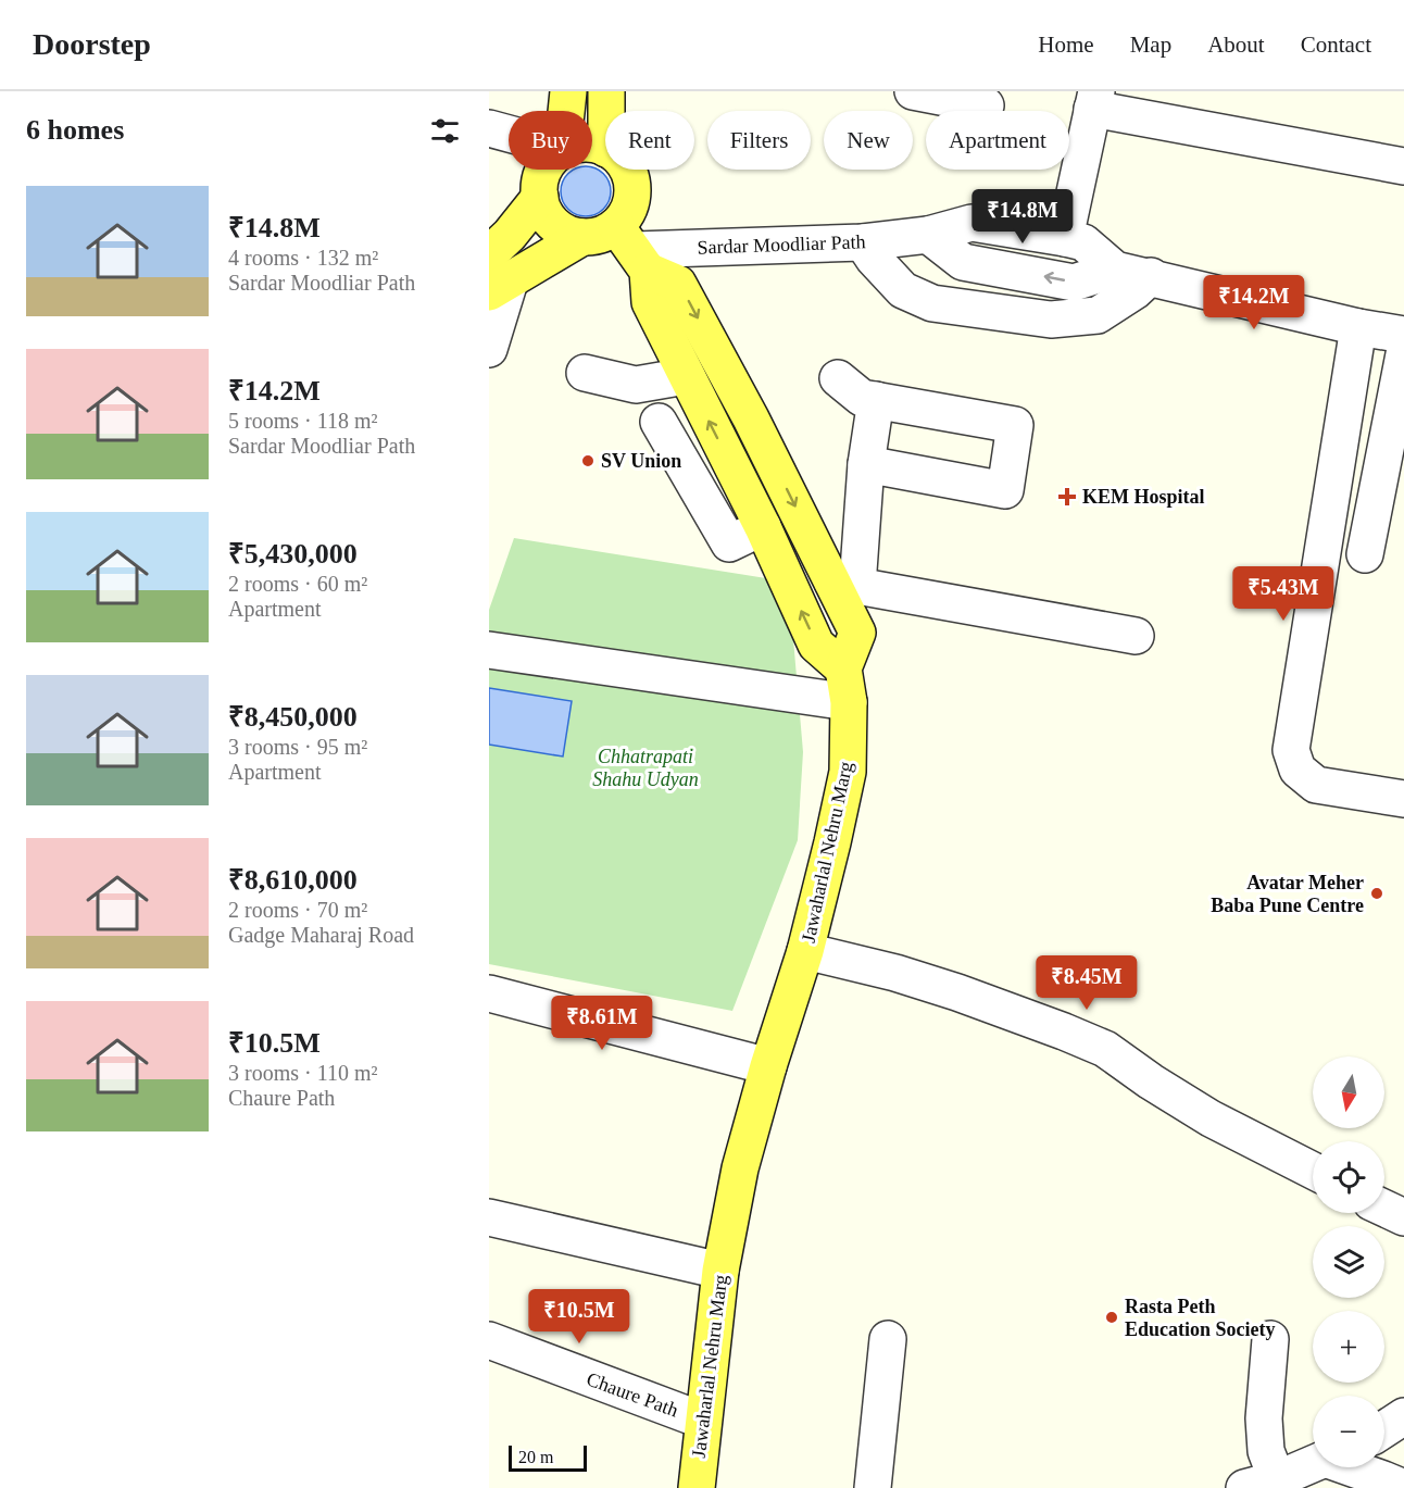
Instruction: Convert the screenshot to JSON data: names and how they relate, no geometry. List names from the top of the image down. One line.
{"streets":{"main road":["Jawaharlal Nehru Marg"],"street":["Sardar Moodliar Path","Chaure Path"]},"crossings":[["Sardar Moodliar Path","Jawaharlal Nehru Marg"],["Jawaharlal Nehru Marg","Chaure Path"]],"parks":["Chhatrapati Shahu Udyan"],"places":{"other":["SV Union","Avatar Meher Baba Pune Centre","Rasta Peth Education Society"],"health":["KEM Hospital"]},"scale_bar":"20 m","north":"bottom","page":{"header":"Doorstep","nav":["Home","Map","About","Contact"],"heading":"6 homes","chip":["Buy","Rent","Filters","New","Apartment"],"list":[{"name":"₹14.8M","note":"4 rooms · 132 m² · Sardar Moodliar Path"},{"name":"₹14.2M","note":"5 rooms · 118 m² · Sardar Moodliar Path"},{"name":"₹5,430,000","note":"2 rooms · 60 m² · Apartment"},{"name":"₹8,450,000","note":"3 rooms · 95 m² · Apartment"},{"name":"₹8,610,000","note":"2 rooms · 70 m² · Gadge Maharaj Road"},{"name":"₹10.5M","note":"3 rooms · 110 m² · Chaure Path"}],"price":["₹14.8M","₹14.2M","₹5.43M","₹8.45M","₹8.61M","₹10.5M"],"map_buttons":["+","−"],"scale":"20 m"}}
